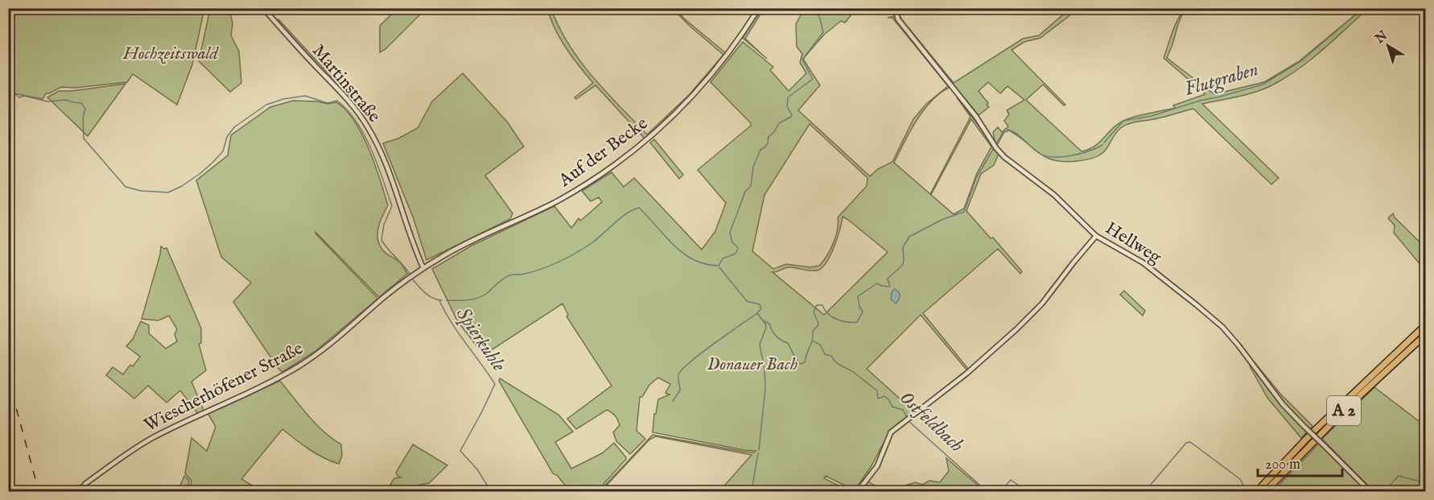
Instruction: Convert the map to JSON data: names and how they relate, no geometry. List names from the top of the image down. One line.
{"streets":{"highway":["A 2"],"street":["Martinstraße","Auf der Becke","Hellweg","Wiescherhöfener Straße"]},"crossings":[["Martinstraße","Auf der Becke"],["Martinstraße","Wiescherhöfener Straße"],["Auf der Becke","Wiescherhöfener Straße"]],"water":["Flutgraben","Spierkuhle","Ostfeldbach"],"parks":["Hochzeitswald","Donauer Bach"],"scale_bar":"200 m","north":"top left"}
